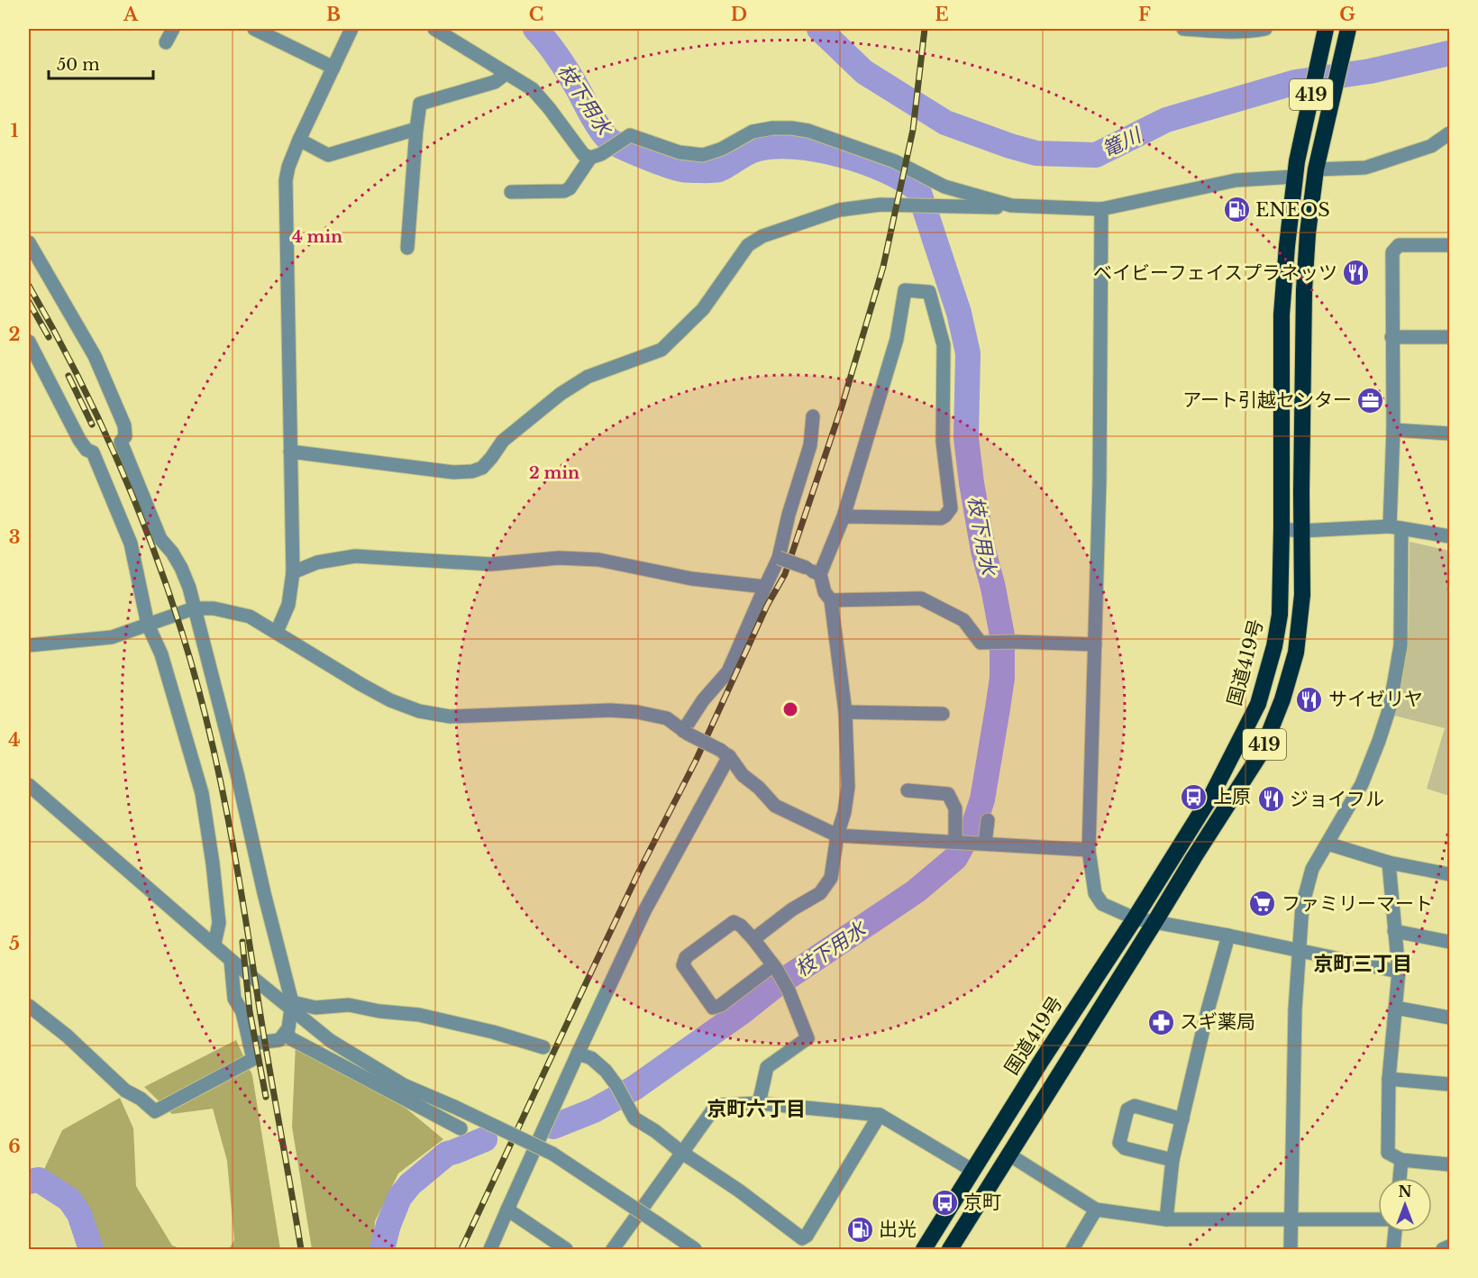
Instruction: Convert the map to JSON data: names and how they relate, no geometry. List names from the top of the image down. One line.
{"streets":{"highway":["419","国道419号"]},"districts":["京町三丁目","京町六丁目"],"water":["枝下用水","篭川"],"places":{"fuel station":["ENEOS","出光"],"restaurant":["ベイビーフェイスプラネッツ","サイゼリヤ","ジョイフル"],"office":["アート引越センター"],"bus stop":["上原","京町"],"supermarket":["ファミリーマート"],"pharmacy":["スギ薬局"]},"scale_bar":"50 m","north":"top","grid":{"columns":["A","B","C","D","E","F","G"],"rows":["1","2","3","4","5","6"]},"rings":["4 min","2 min"]}
